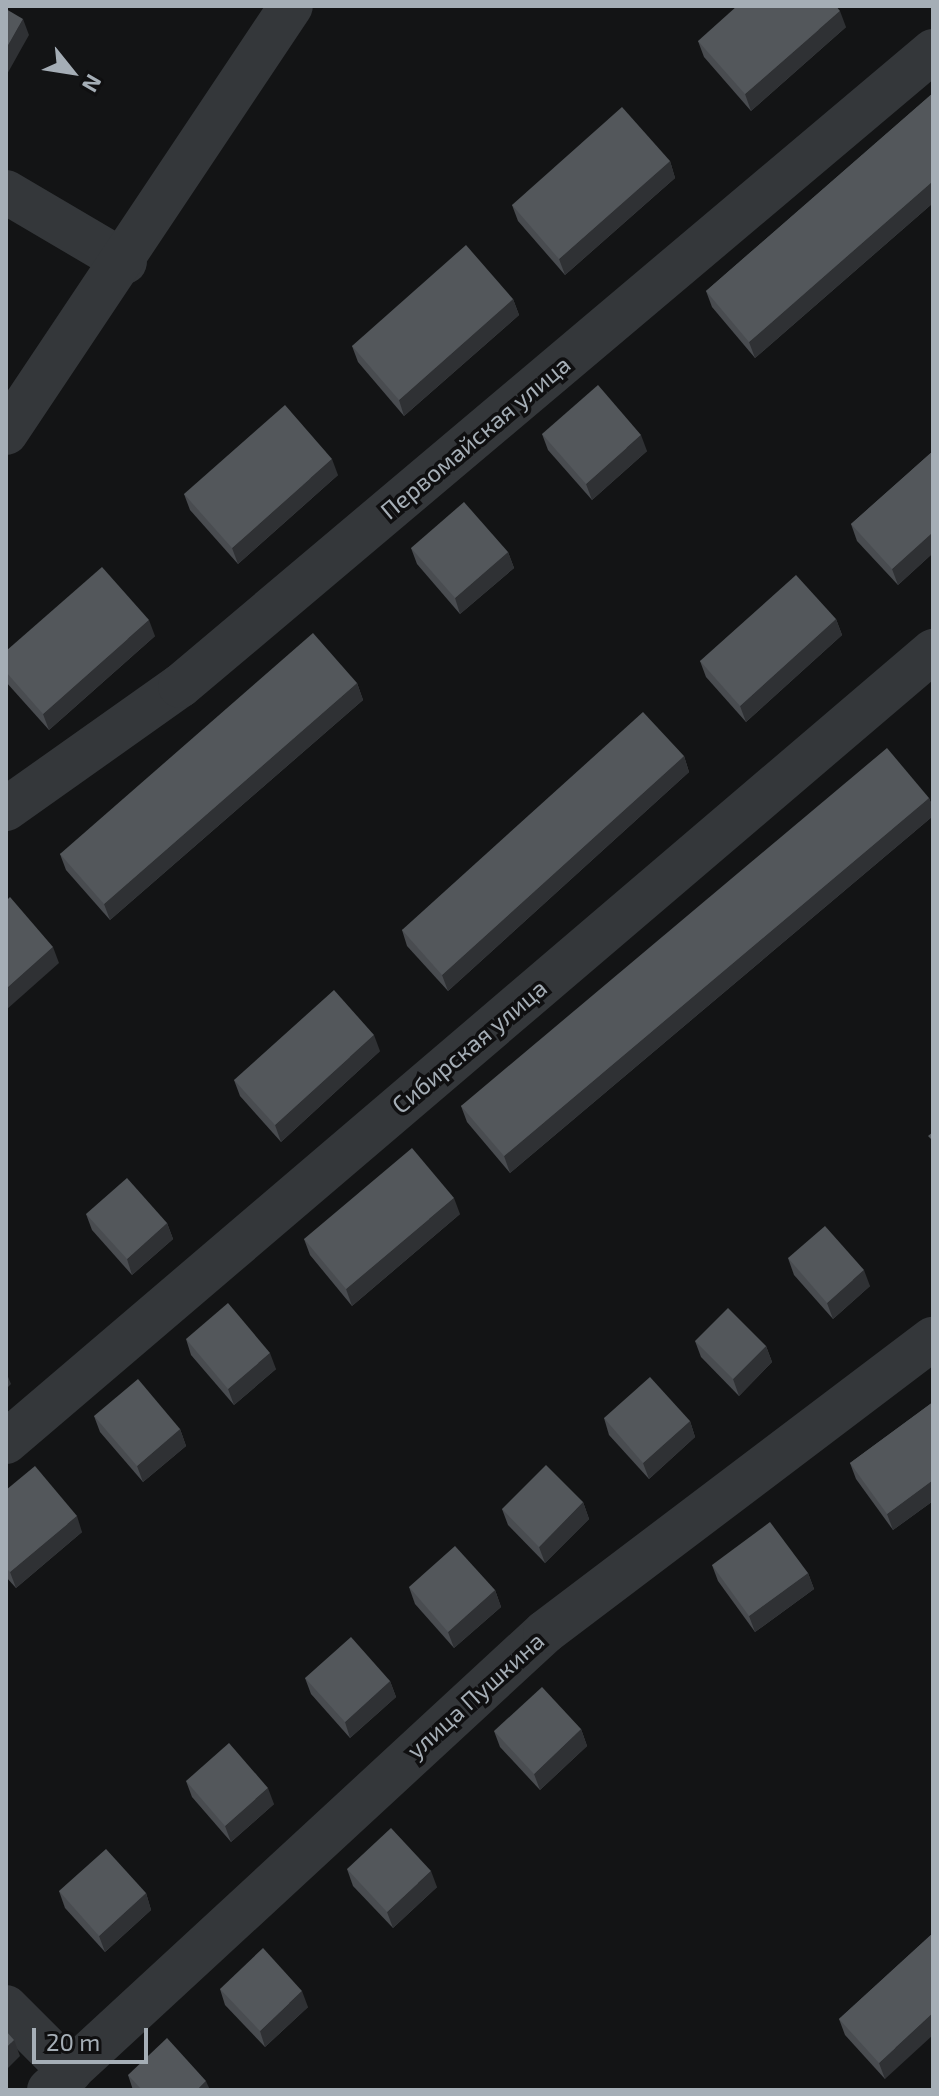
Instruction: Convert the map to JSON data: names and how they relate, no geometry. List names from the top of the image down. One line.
{"streets":{"street":["Первомайская улица","Сибирская улица","улица Пушкина"]},"scale_bar":"20 m","north":"bottom right"}
